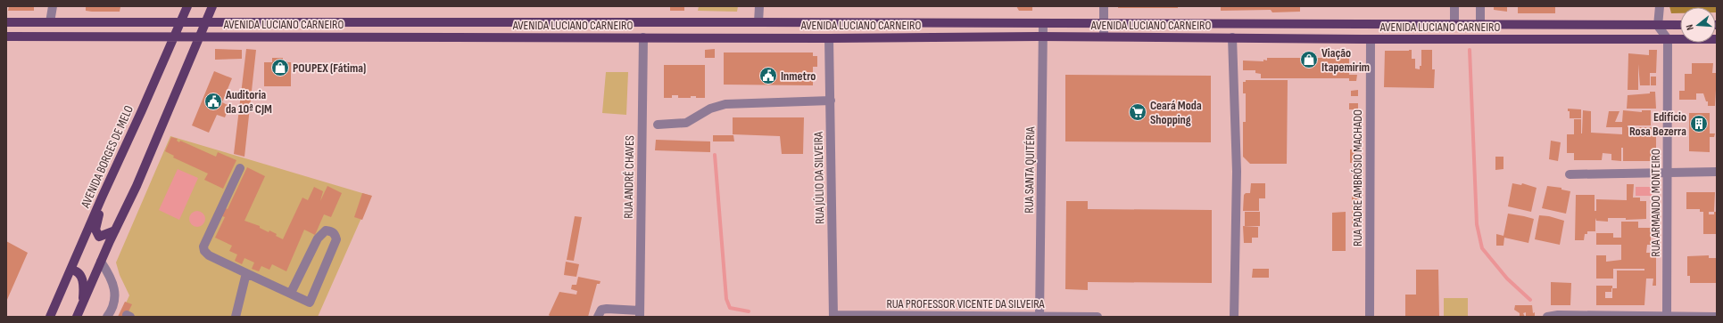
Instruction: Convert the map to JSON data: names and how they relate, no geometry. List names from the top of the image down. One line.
{"streets":{"main road":["AVENIDA LUCIANO CARNEIRO","AVENIDA BORGES DE MELO"],"street":["RUA SANTA QUITÉRIA","RUA ANDRÉ CHAVES","RUA JÚLIO DA SILVEIRA","RUA PADRE AMBRÓSIO MACHADO","RUA ARMANDO MONTEIRO","RUA PROFESSOR VICENTE DA SILVEIRA"]},"crossings":[["AVENIDA LUCIANO CARNEIRO","AVENIDA BORGES DE MELO"],["AVENIDA LUCIANO CARNEIRO","RUA SANTA QUITÉRIA"],["AVENIDA LUCIANO CARNEIRO","RUA ANDRÉ CHAVES"],["AVENIDA LUCIANO CARNEIRO","RUA JÚLIO DA SILVEIRA"],["AVENIDA LUCIANO CARNEIRO","RUA PADRE AMBRÓSIO MACHADO"],["AVENIDA LUCIANO CARNEIRO","RUA ARMANDO MONTEIRO"],["RUA SANTA QUITÉRIA","RUA PROFESSOR VICENTE DA SILVEIRA"],["RUA JÚLIO DA SILVEIRA","RUA PROFESSOR VICENTE DA SILVEIRA"]],"places":{"shop":["Viação Itapemirim","POUPEX (Fátima)"],"public building":["Inmetro","Auditoria da 10ª CJM"],"supermarket":["Ceará Moda Shopping"],"building":["Edifício Rosa Bezerra"]},"north":"left"}
